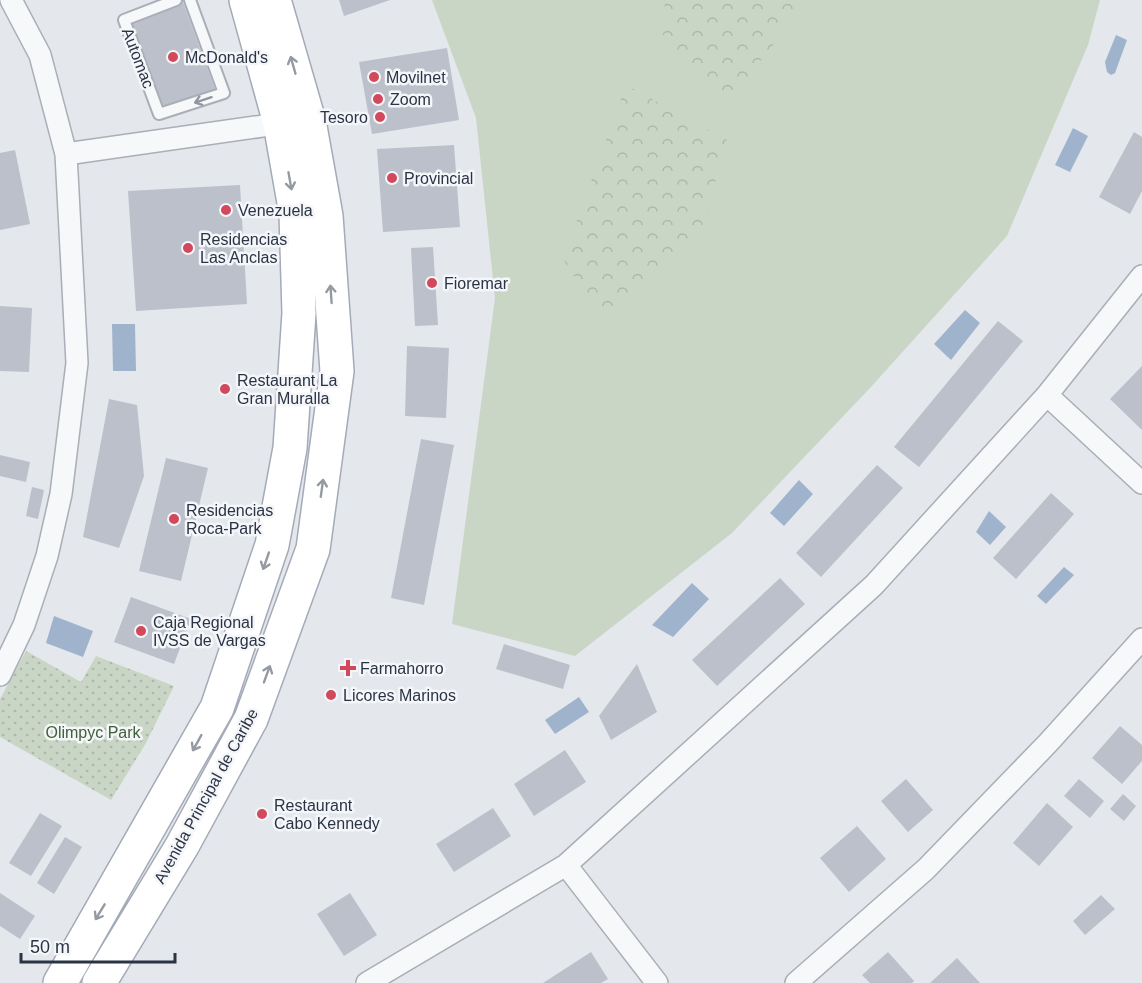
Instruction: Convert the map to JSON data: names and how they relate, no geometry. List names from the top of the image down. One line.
{"streets":{"main road":["Avenida Principal de Caribe"],"lane":["Automac"]},"parks":["Olimpyc Park"],"places":{"other":["McDonald's","Movilnet","Zoom","Tesoro","Provincial","Venezuela","Residencias Las Anclas","Fioremar","Restaurant La Gran Muralla","Residencias Roca-Park","Caja Regional IVSS de Vargas","Licores Marinos","Restaurant Cabo Kennedy"],"health":["Farmahorro"]},"scale_bar":"50 m"}
